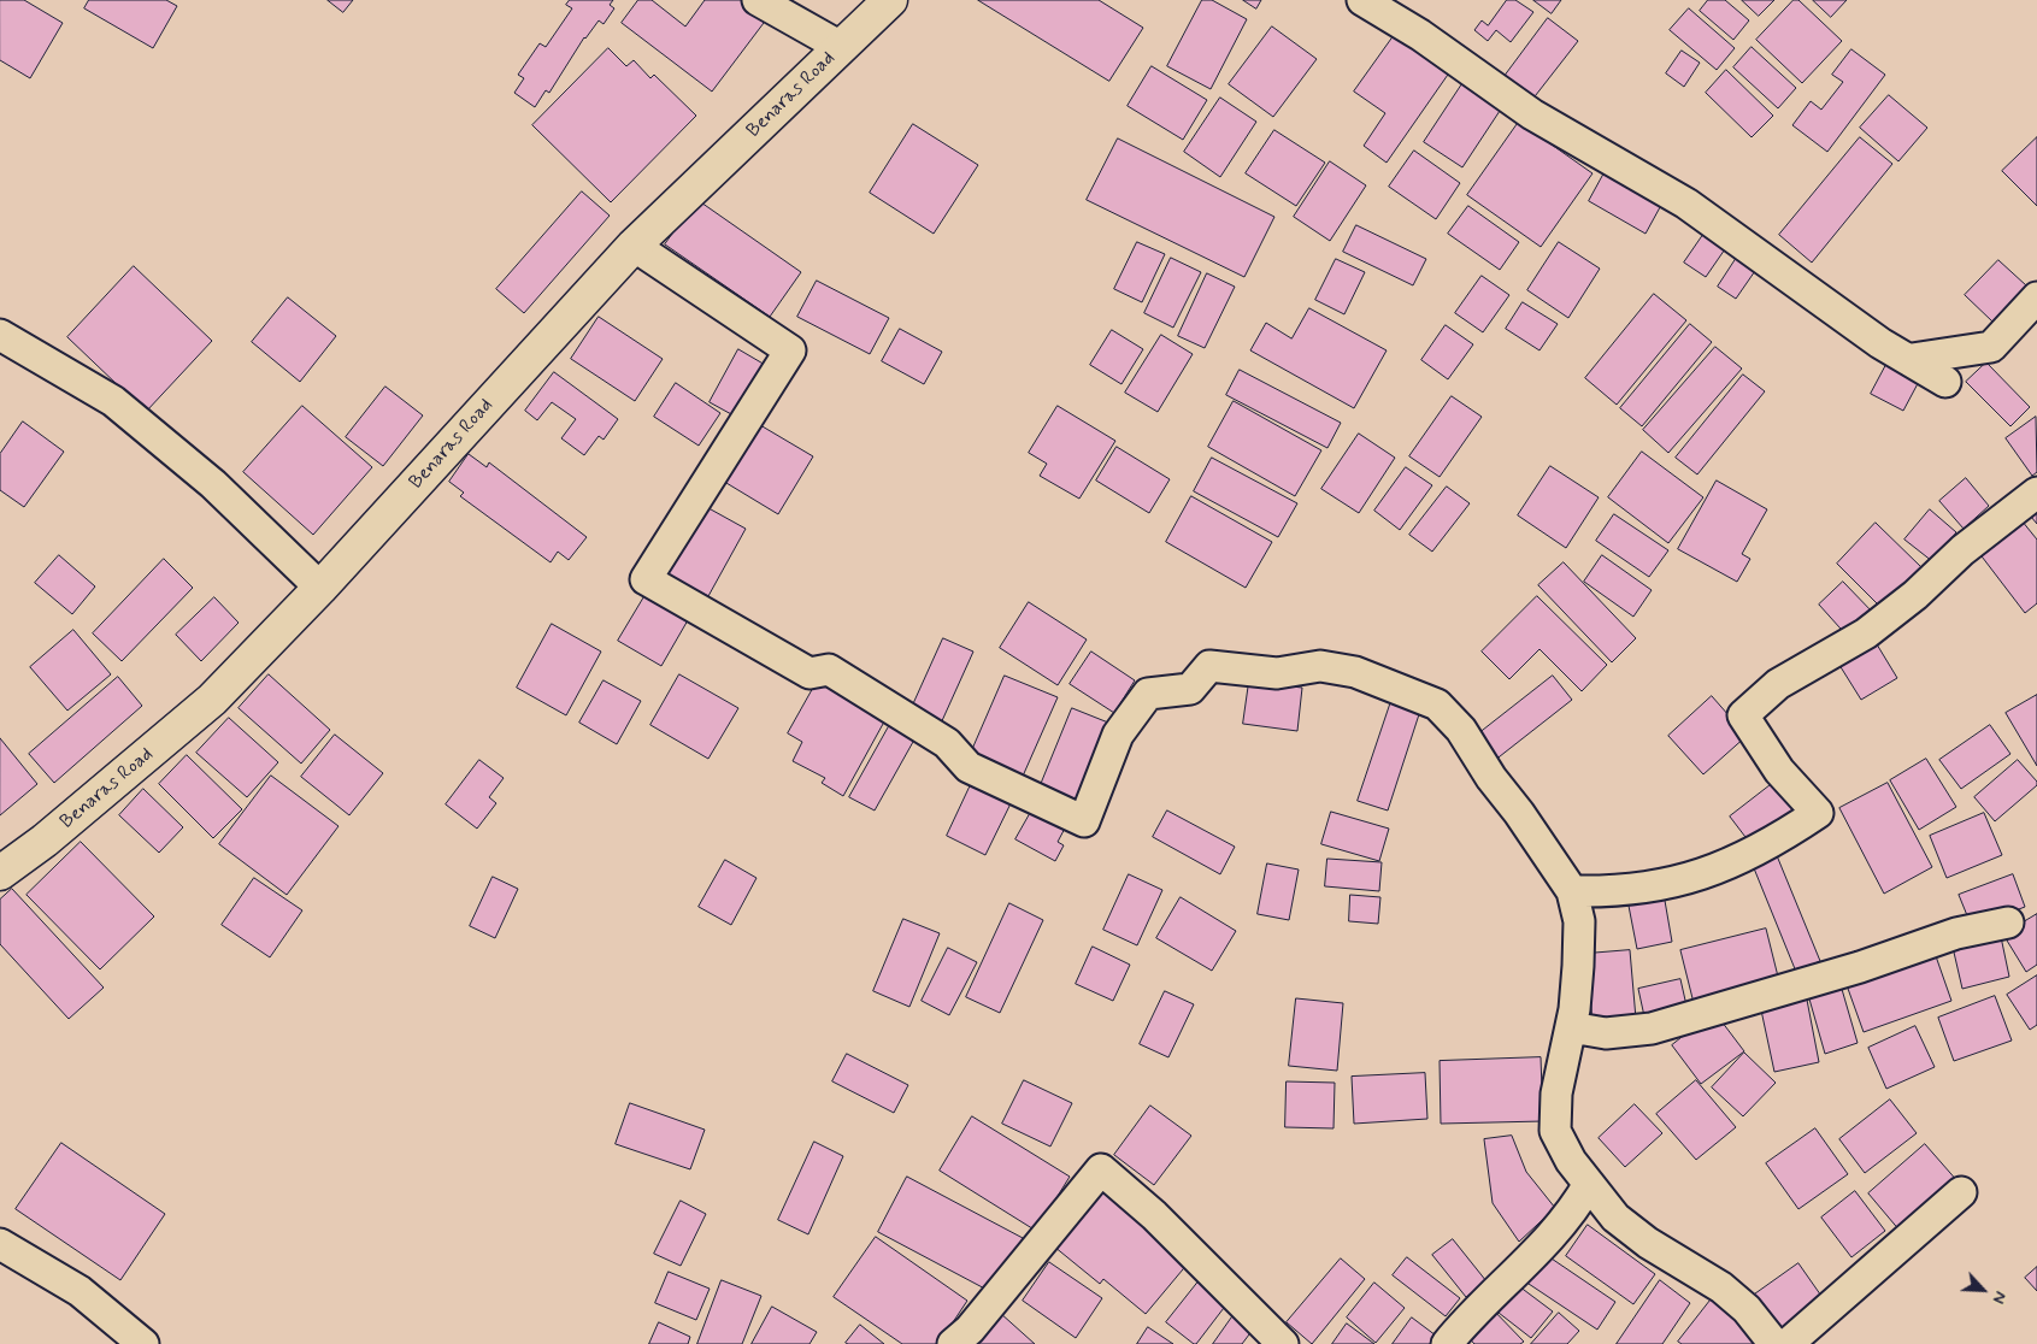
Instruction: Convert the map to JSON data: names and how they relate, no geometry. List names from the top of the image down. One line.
{"streets":{"main road":["Benaras Road"]},"north":"bottom right"}
